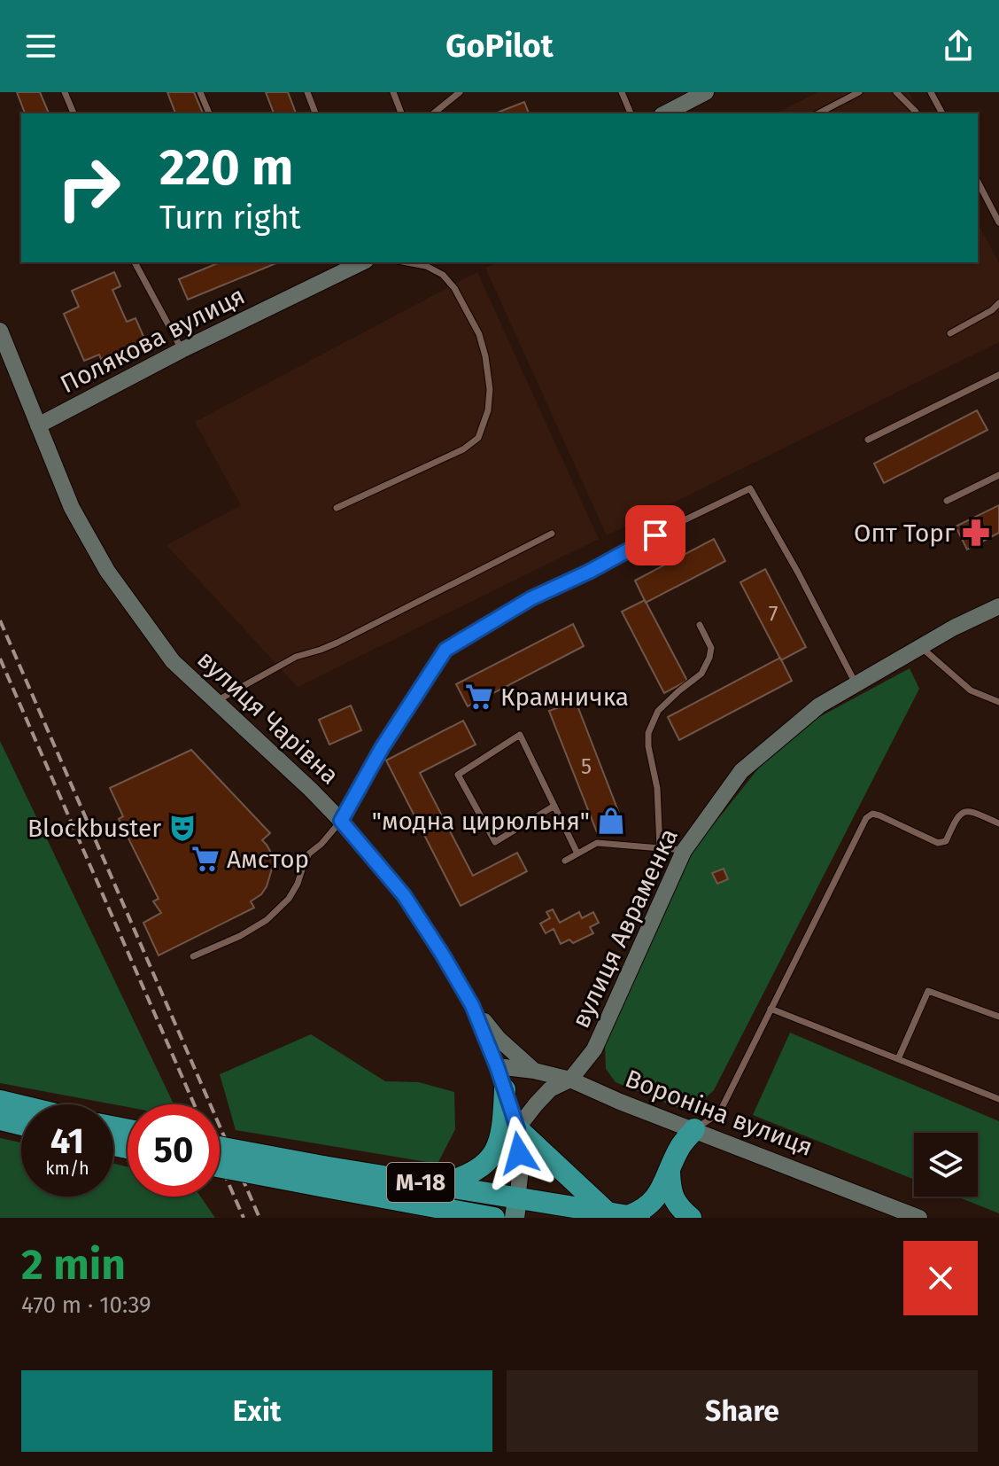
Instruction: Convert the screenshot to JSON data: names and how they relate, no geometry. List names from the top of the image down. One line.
{"streets":{"highway":["М-18"],"main road":["Полякова вулиця","вулиця Чарівна","вулиця Авраменка","Вороніна вулиця"]},"crossings":[["Полякова вулиця","вулиця Чарівна"],["вулиця Чарівна","вулиця Авраменка"],["вулиця Чарівна","Вороніна вулиця"],["вулиця Чарівна","М-18"],["вулиця Авраменка","Вороніна вулиця"]],"places":{"pharmacy":["Опт Торг"],"supermarket":["Крамничка","Амстор"],"shop":["\"модна цирюльня\""],"theatre":["Blockbuster"]},"house_numbers":["7","5"],"page":{"header":"GoPilot","turn":["220 m","Turn right"],"speed":"41 km/h","limit":"50","heading":["2 min","470 m · 10:39"],"buttons":["Exit","Share"]}}
